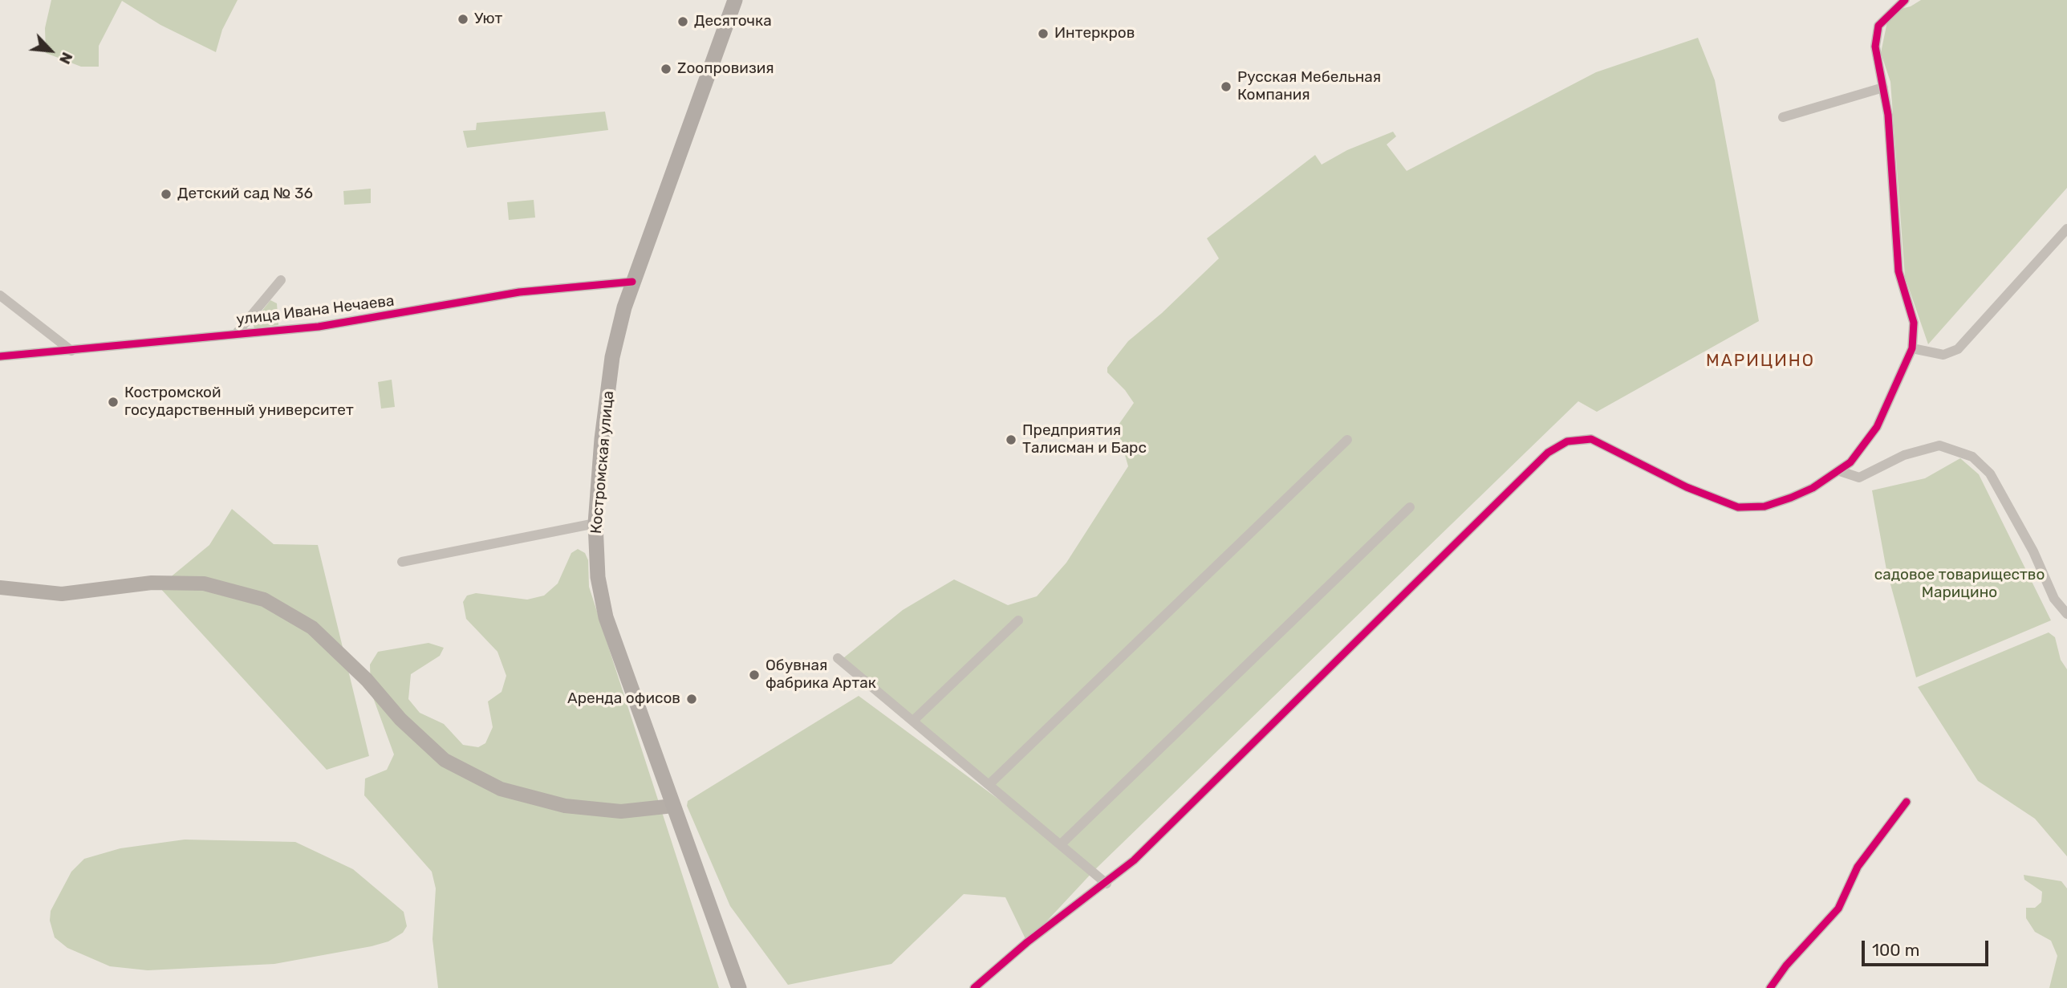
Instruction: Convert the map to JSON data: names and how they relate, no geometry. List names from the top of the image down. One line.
{"streets":{"main road":["Костромская улица"],"street":["улица Ивана Нечаева"]},"crossings":[["улица Ивана Нечаева","Костромская улица"]],"districts":["МАРИЦИНО"],"parks":["садовое товарищество Марицино"],"places":["Уют","Десяточка","Интеркров","Zоопровизия","Русская Мебельная Компания","Детский сад № 36","Костромской государственный университет","Предприятия Талисман и Барс","Обувная фабрика Артак","Аренда офисов"],"scale_bar":"100 m","north":"bottom right"}
